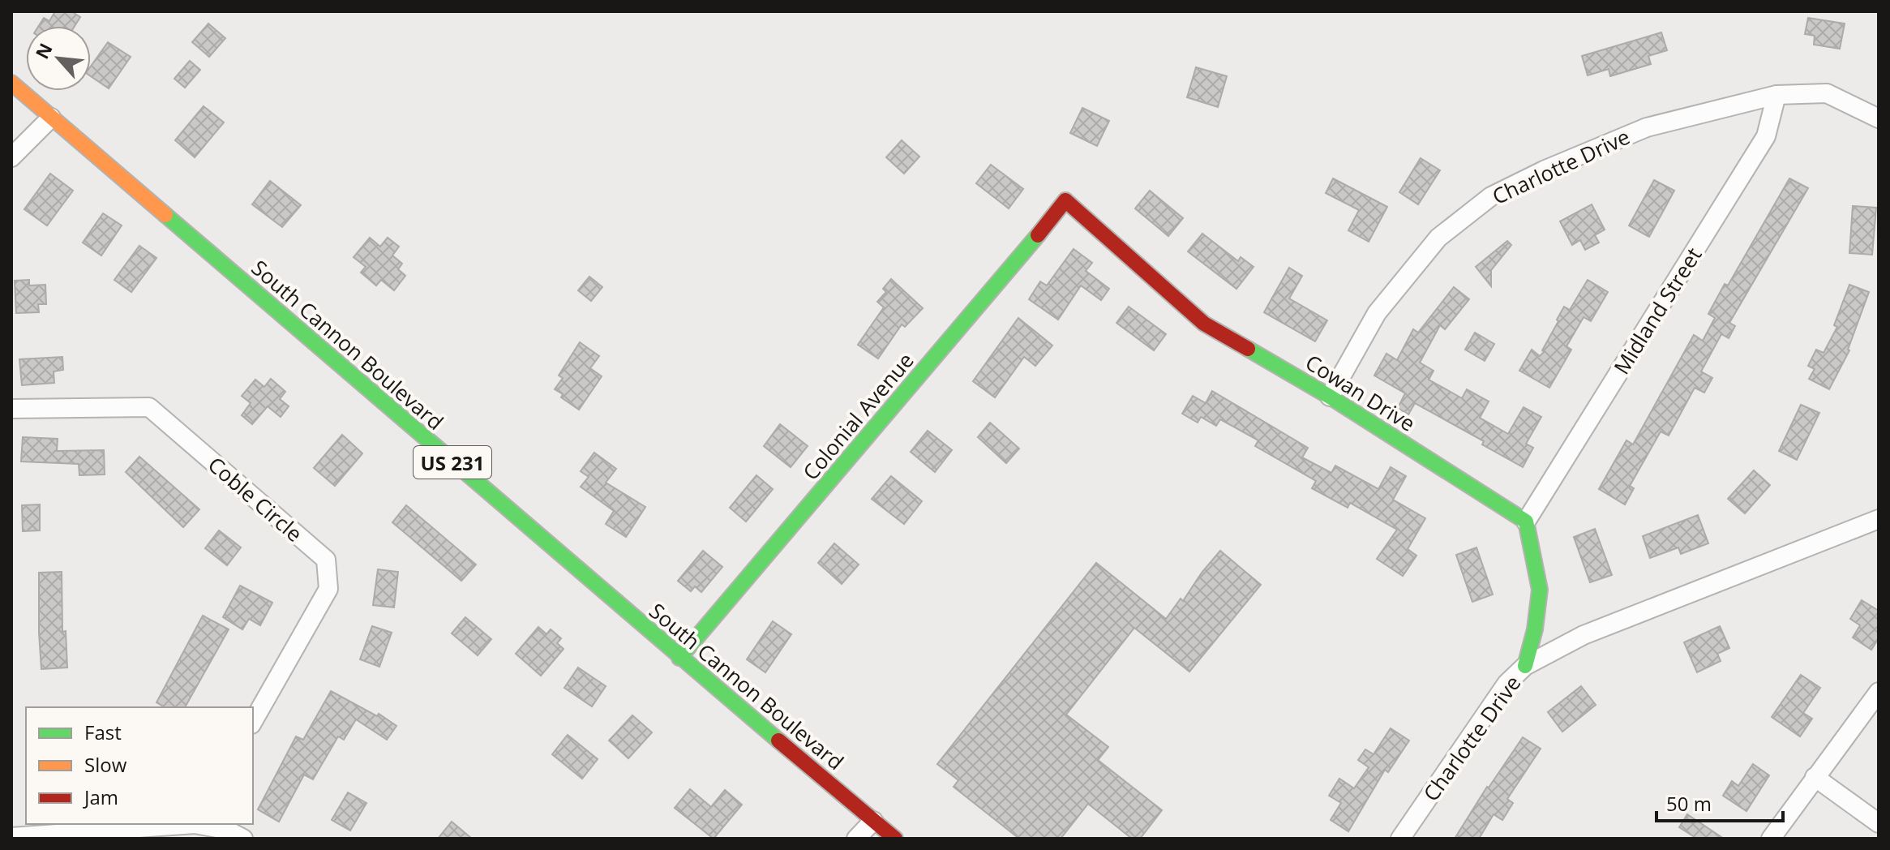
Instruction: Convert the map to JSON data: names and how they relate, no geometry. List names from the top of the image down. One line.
{"streets":{"main road":["South Cannon Boulevard","Cowan Drive","Colonial Avenue","US 231"],"street":["Charlotte Drive","Midland Street","Coble Circle"]},"crossings":[["Charlotte Drive","Midland Street"],["Charlotte Drive","Cowan Drive"],["Midland Street","Cowan Drive"],["South Cannon Boulevard","Colonial Avenue"],["Cowan Drive","Colonial Avenue"]],"legend":["Fast","Slow","Jam"],"scale_bar":"50 m","north":"top left"}
